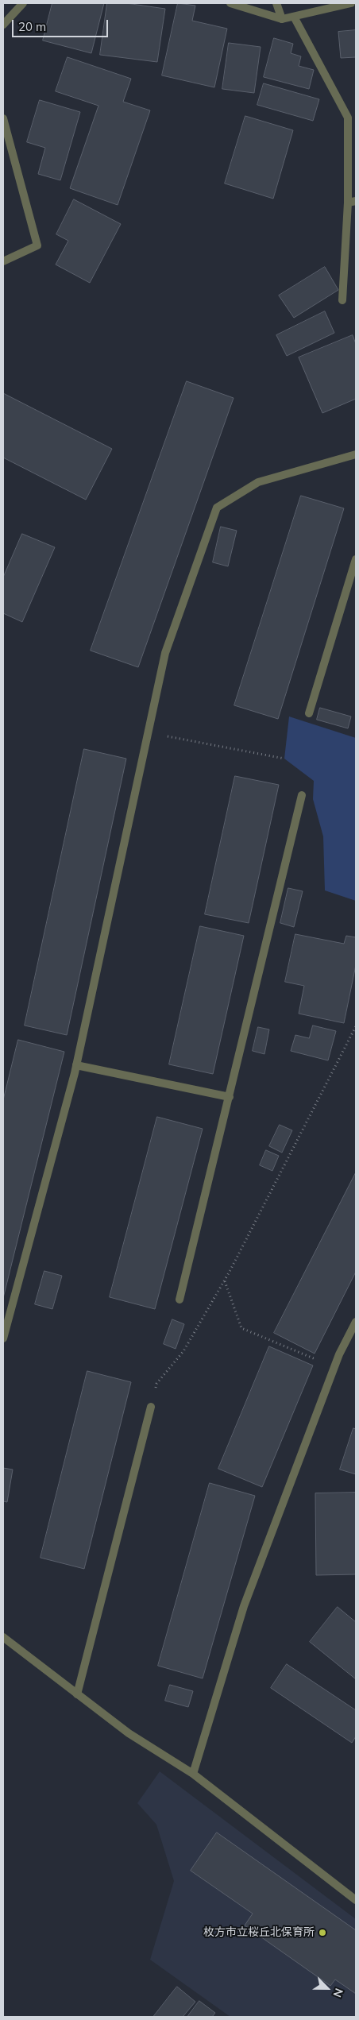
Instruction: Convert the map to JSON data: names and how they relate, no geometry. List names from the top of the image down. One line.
{"places":["枚方市立桜丘北保育所"],"scale_bar":"20 m","north":"bottom right"}
